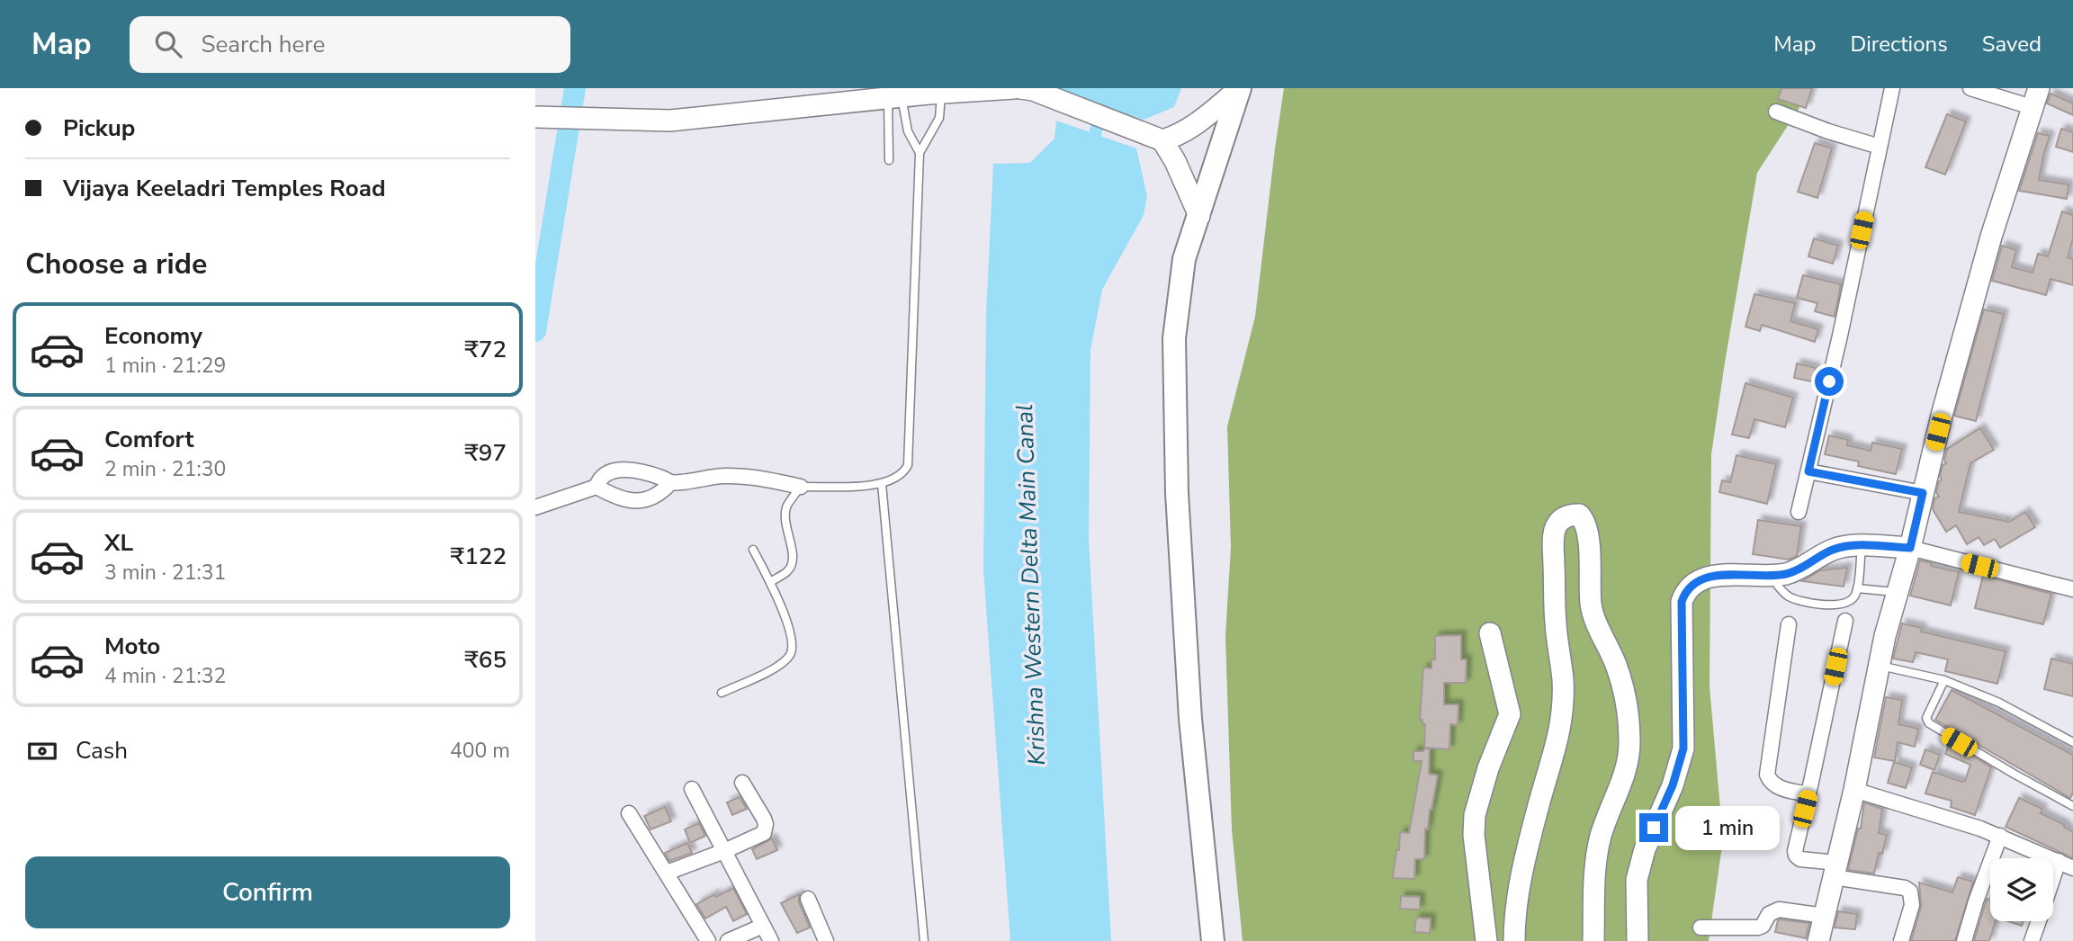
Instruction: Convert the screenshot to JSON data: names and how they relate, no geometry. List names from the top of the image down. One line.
{"water":["Krishna Western Delta Main Canal"],"page":{"header":"Map","search":"Search here","nav":["Map","Directions","Saved"],"banner":["Pickup","Vijaya Keeladri Temples Road"],"heading":"Choose a ride","list":[{"name":"Economy","note":"1 min · 21:29","value":"₹72"},{"name":"Comfort","note":"2 min · 21:30","value":"₹97"},{"name":"XL","note":"3 min · 21:31","value":"₹122"},{"name":"Moto","note":"4 min · 21:32","value":"₹65"}],"pay":["Cash","400 m"],"bubble":"1 min","buttons":"Confirm"}}
